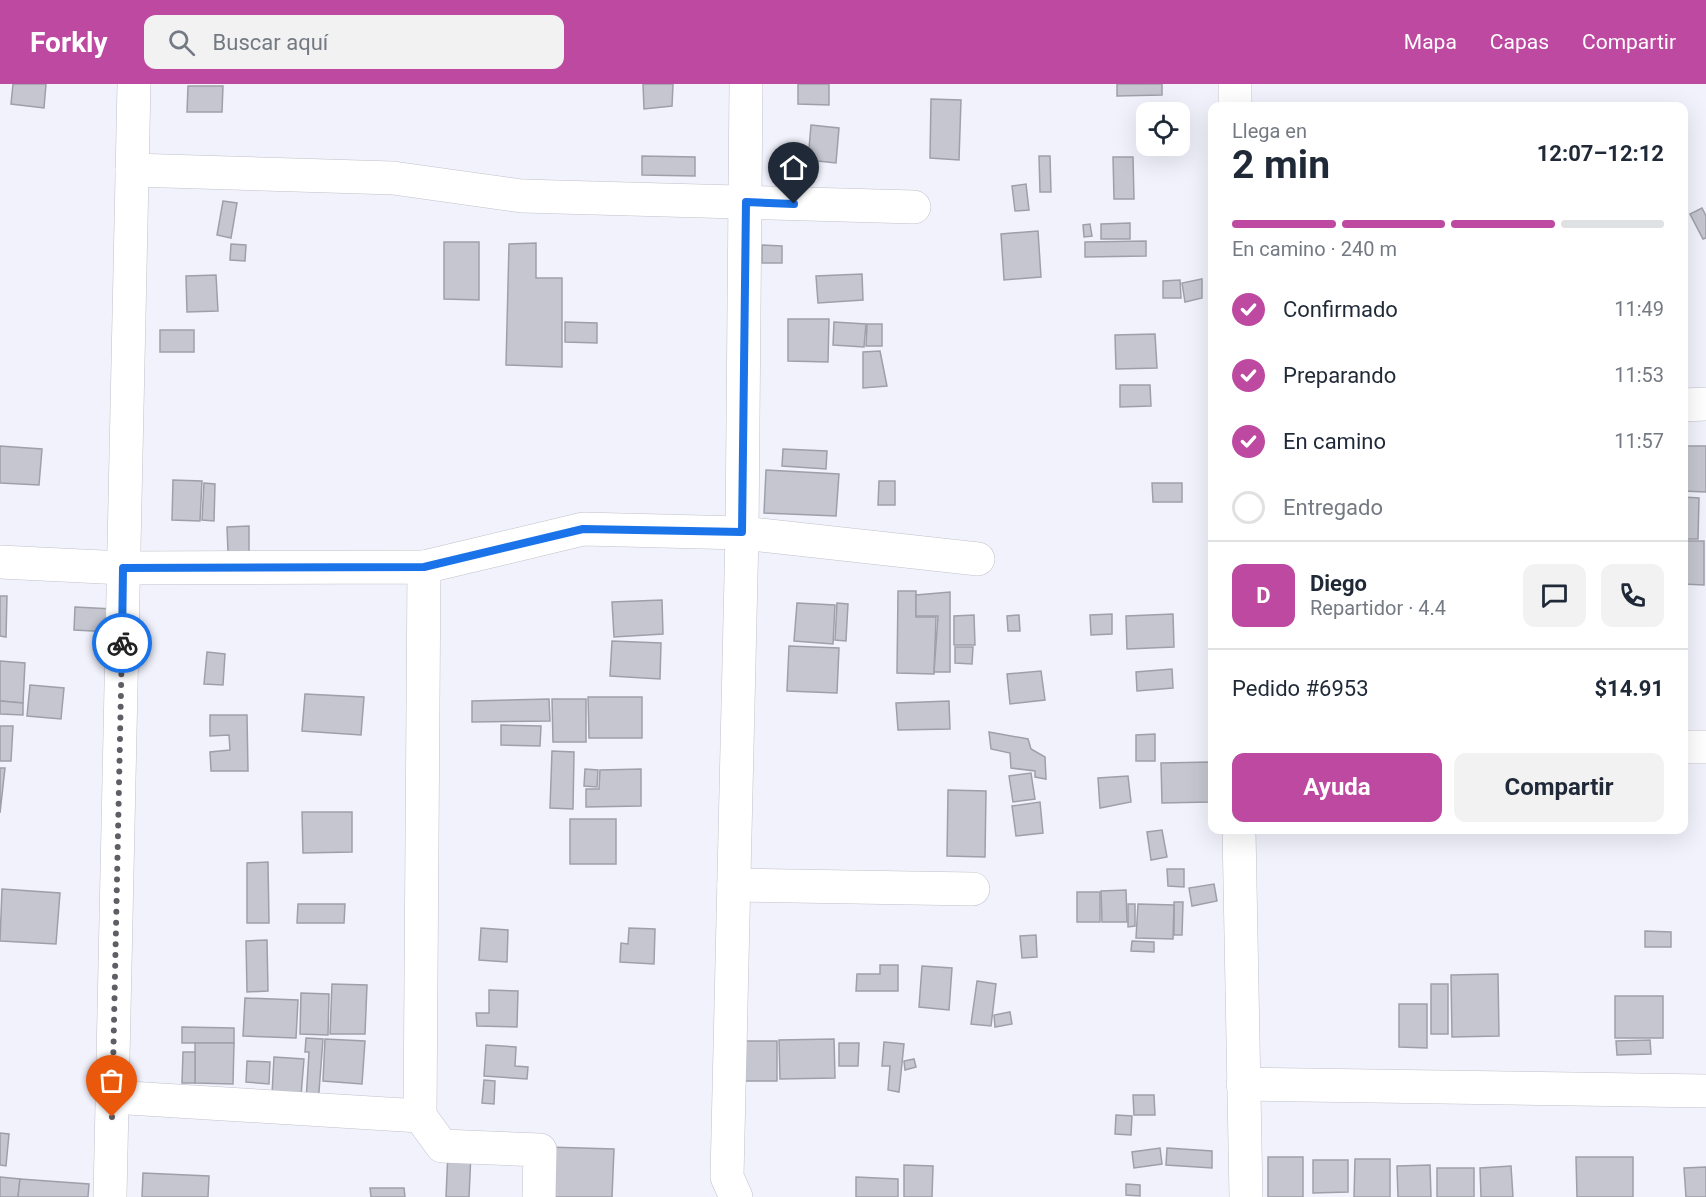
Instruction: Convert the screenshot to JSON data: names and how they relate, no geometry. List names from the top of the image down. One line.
{"page":{"header":"Forkly","search":"Buscar aquí","nav":["Mapa","Capas","Compartir"],"heading":["2 min","Llega en","12:07–12:12"],"panel":["Diego","Repartidor · 4.4","Pedido #6953","$14.91"],"bar":"En camino · 240 m","list":[["Confirmado","11:49"],["Preparando","11:53"],["En camino","11:57"],"Entregado"],"round":"D","buttons":["Ayuda","Compartir"]}}
